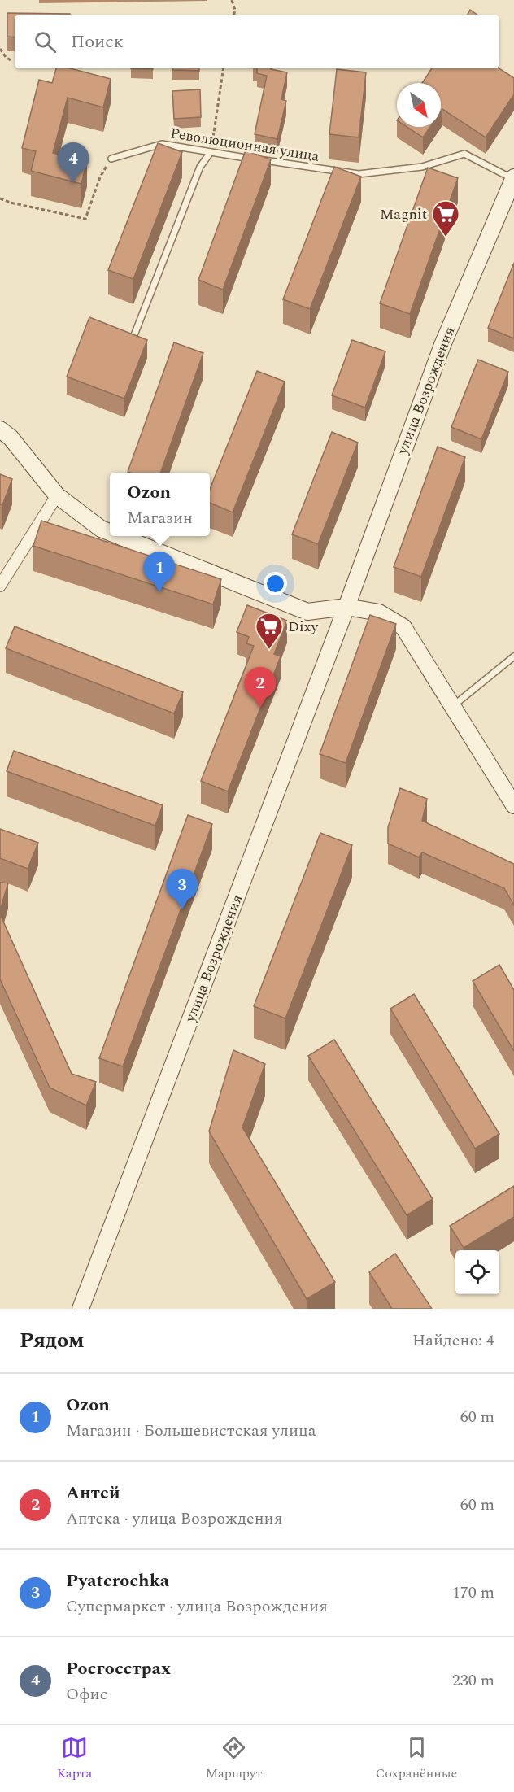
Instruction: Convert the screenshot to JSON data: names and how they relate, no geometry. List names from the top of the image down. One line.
{"streets":{"main road":["улица Возрождения"],"lane":["Революционная улица"]},"crossings":[["Революционная улица","улица Возрождения"]],"places":{"supermarket":["Magnit","Dixy"]},"north":"bottom right","page":{"search":"Поиск","pins":["4","1","2","3"],"popup":["Ozon","Магазин"],"heading":["Рядом","Найдено: 4"],"list":[{"mark":"1","name":"Ozon","note":"Магазин · Большевистская улица","value":"60 m"},{"mark":"2","name":"Антей","note":"Аптека · улица Возрождения","value":"60 m"},{"mark":"3","name":"Pyaterochka","note":"Супермаркет · улица Возрождения","value":"170 m"},{"mark":"4","name":"Росгосстрах","note":"Офис","value":"230 m"}],"nav":["Карта","Маршрут","Сохранённые"]}}
